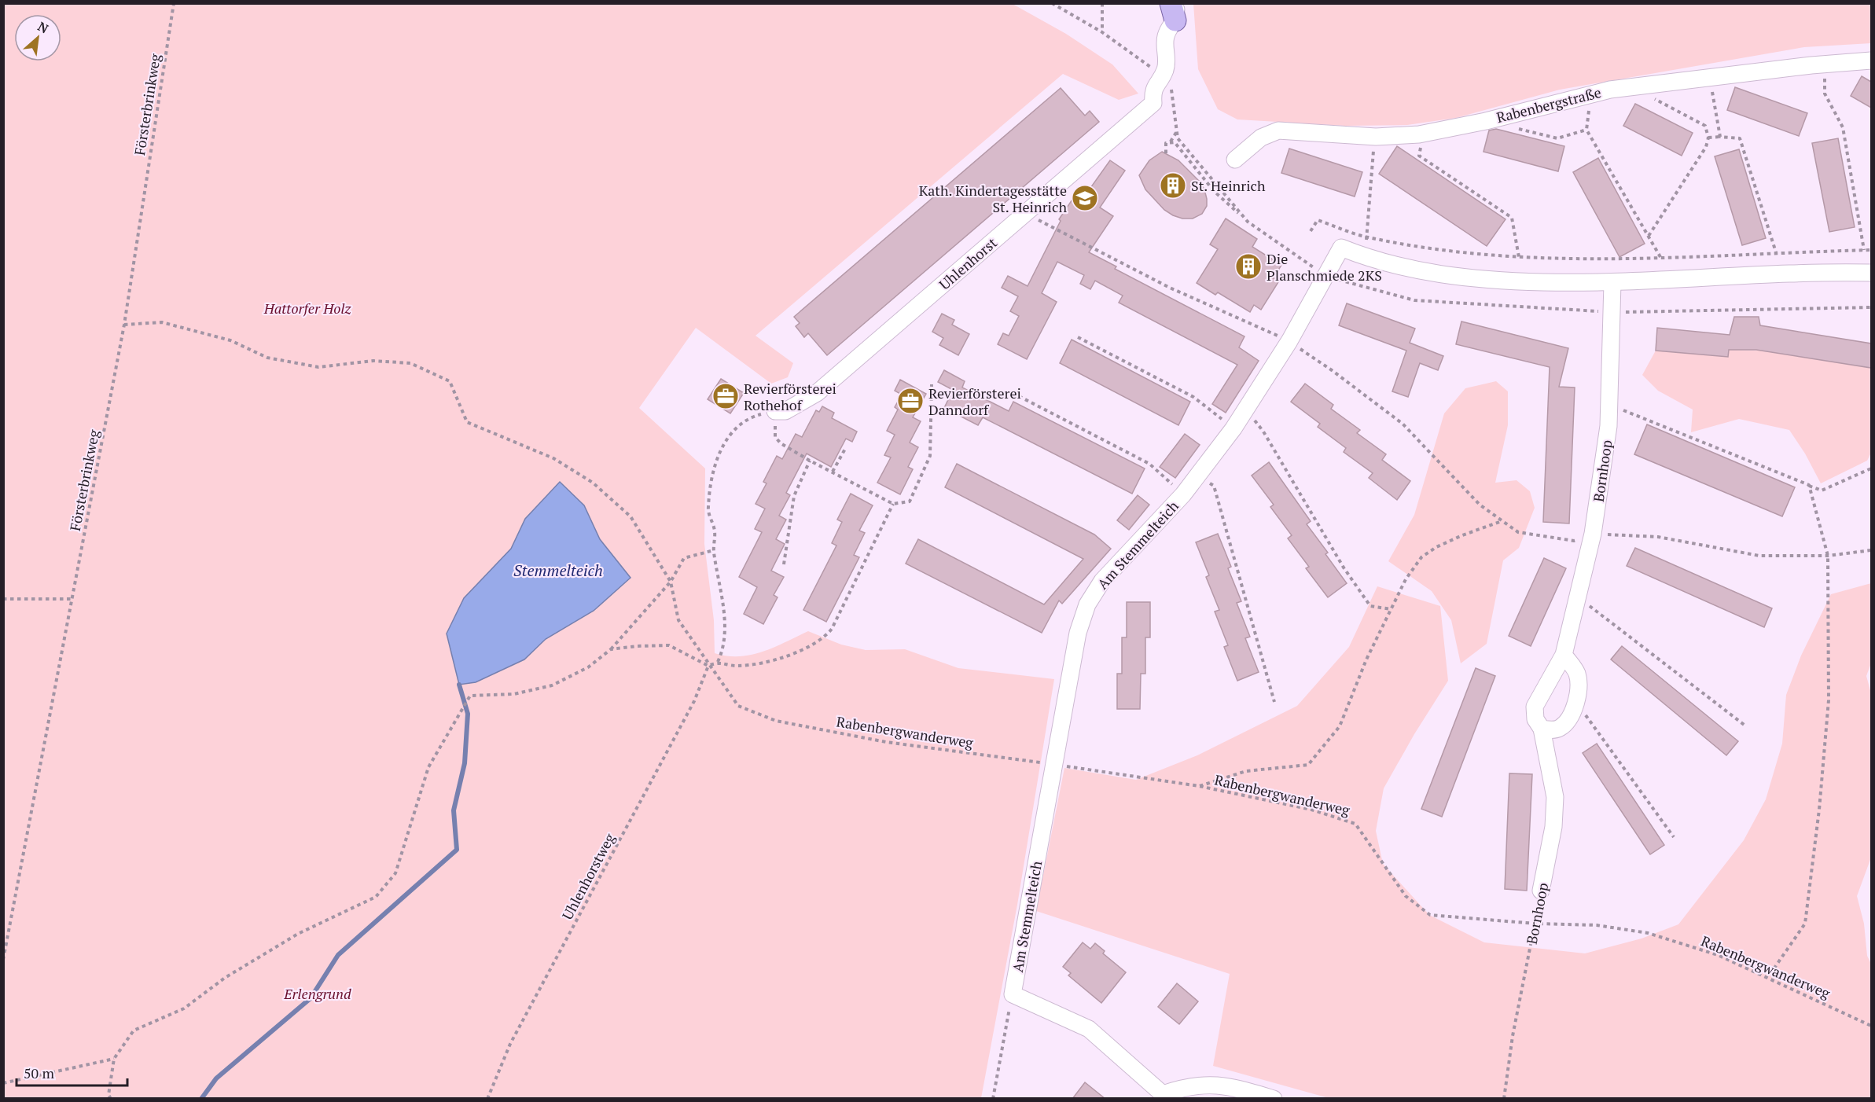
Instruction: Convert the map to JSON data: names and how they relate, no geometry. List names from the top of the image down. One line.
{"streets":{"street":["Rabenbergstraße","Uhlenhorst","Bornhoop","Am Stemmelteich"],"path":["Försterbrinkweg","Rabenbergwanderweg","Uhlenhorstweg"]},"crossings":[["Bornhoop","Rabenbergwanderweg"],["Am Stemmelteich","Rabenbergwanderweg"],["Rabenbergwanderweg","Uhlenhorstweg"]],"water":["Stemmelteich"],"parks":["Hattorfer Holz","Erlengrund"],"places":{"building":["St. Heinrich","Die Planschmiede 2KS"],"school or university":["Kath. Kindertagesstätte St. Heinrich"],"office":["Revierförsterei Rothehof","Revierförsterei Danndorf"]},"scale_bar":"50 m","north":"top right"}
